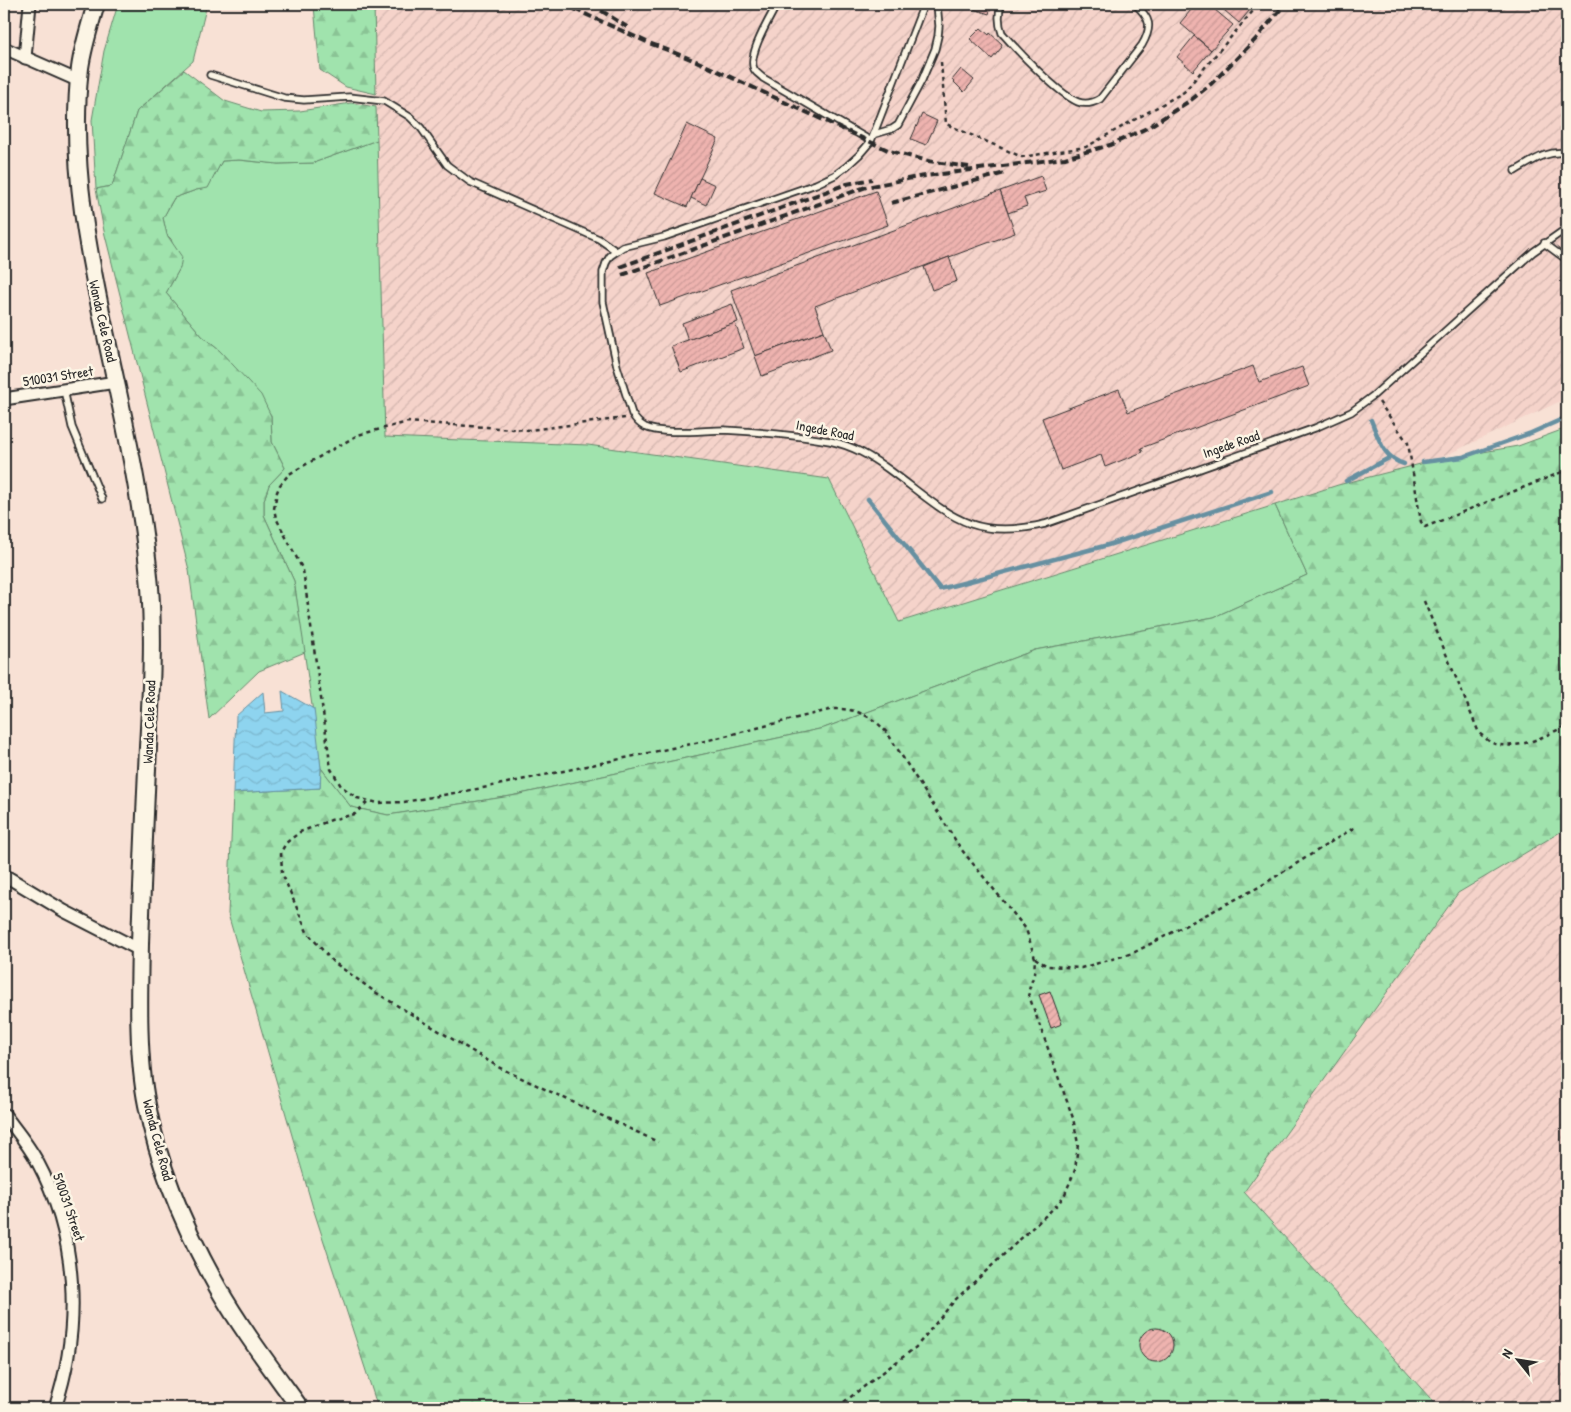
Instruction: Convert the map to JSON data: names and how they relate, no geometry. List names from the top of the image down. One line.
{"streets":{"street":["Wanda Cele Road","510031 Street"],"lane":["Ingede Road"]},"crossings":[["Wanda Cele Road","510031 Street"]],"north":"top left"}
